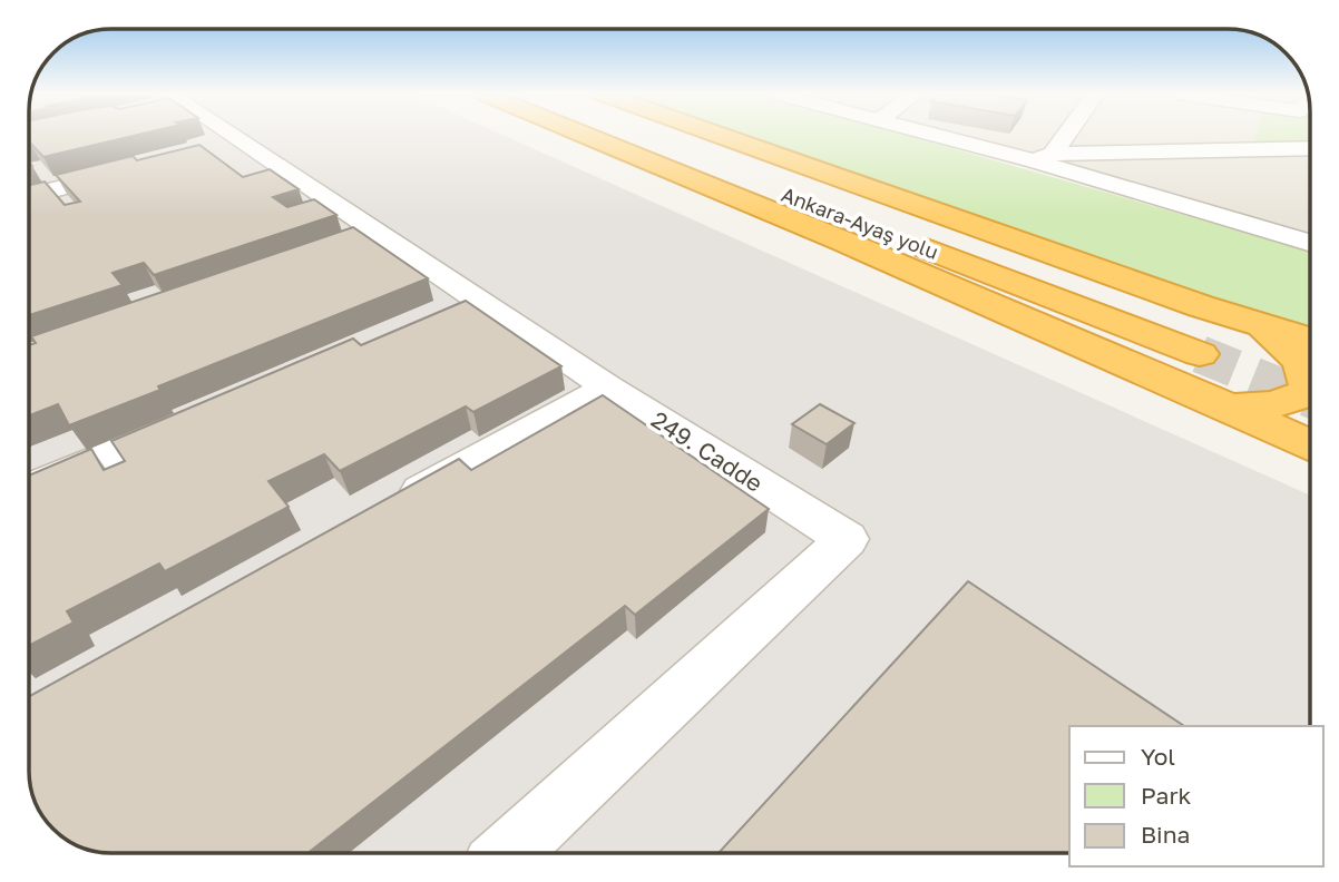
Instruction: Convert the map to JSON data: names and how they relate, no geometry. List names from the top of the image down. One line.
{"streets":{"highway":["Ankara-Ayaş yolu"],"street":["249. Cadde"]},"legend":["Yol","Park","Bina"]}
